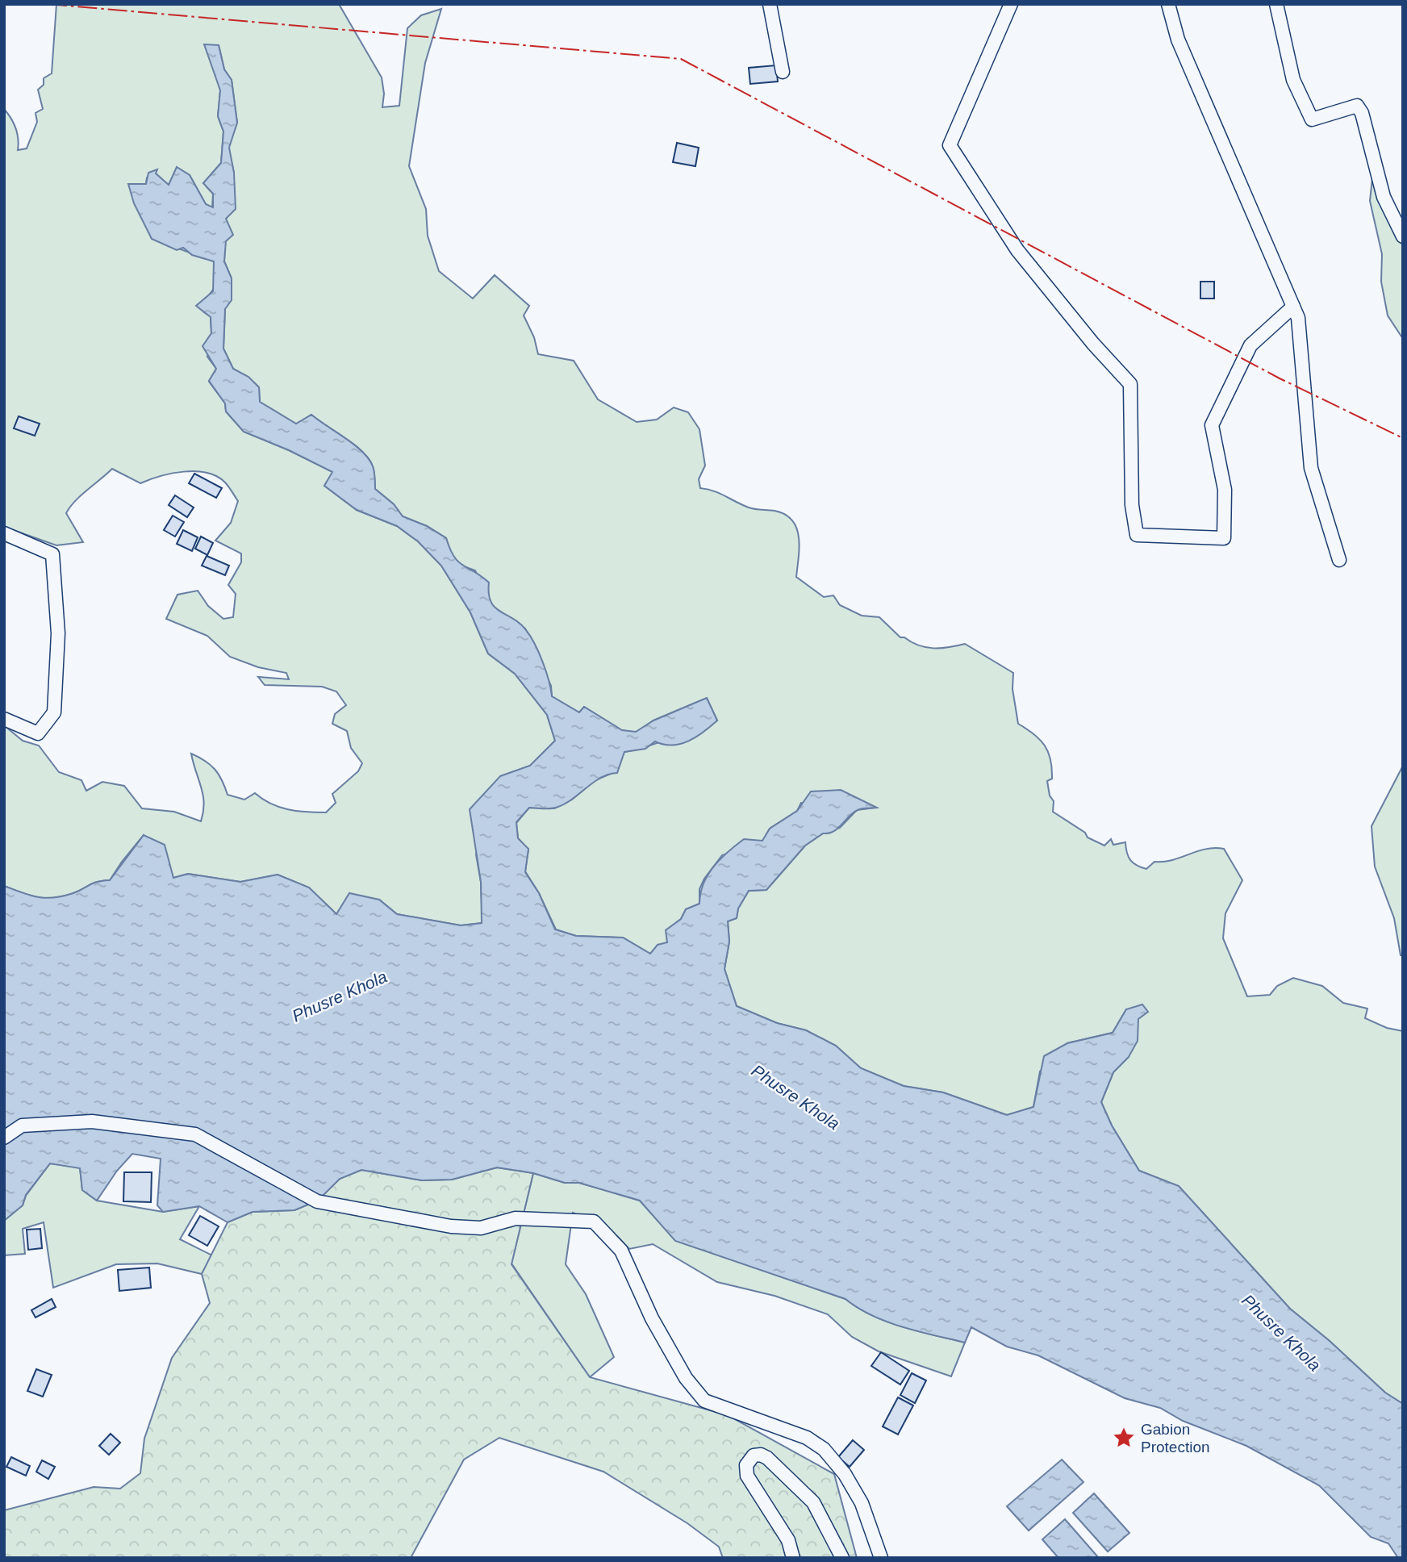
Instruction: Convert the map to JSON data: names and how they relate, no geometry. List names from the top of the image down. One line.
{"water":["Phusre Khola"],"places":{"place":["Gabion Protection"]}}
